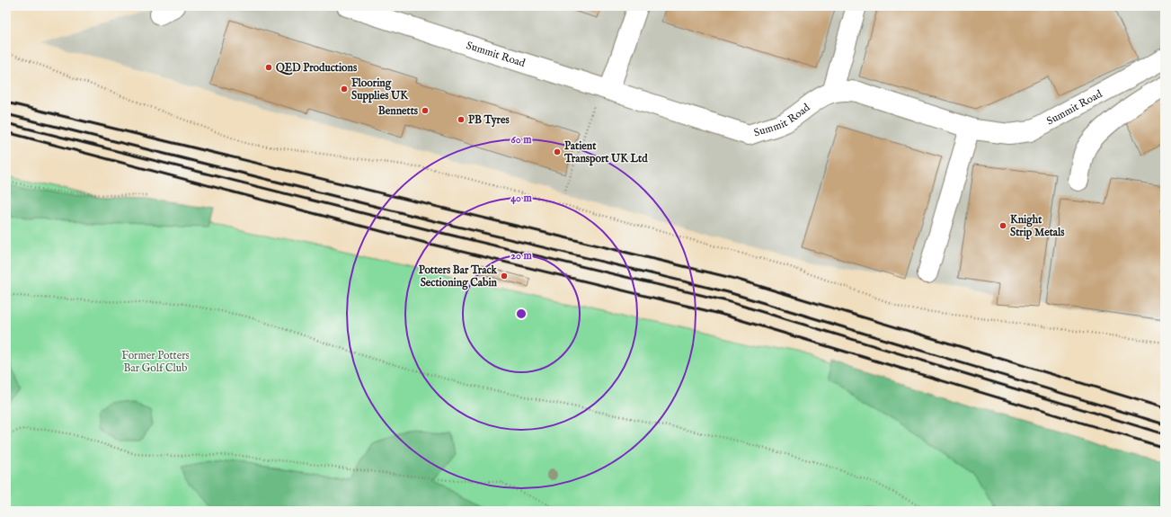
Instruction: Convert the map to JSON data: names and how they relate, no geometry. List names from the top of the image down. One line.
{"streets":{"street":["Summit Road"]},"parks":["Former Potters Bar Golf Club"],"places":["QED Productions","Flooring Supplies UK","Bennetts","PB Tyres","Patient Transport UK Ltd","Knight Strip Metals","Potters Bar Track Sectioning Cabin"],"rings":["60 m","40 m","20 m"]}
